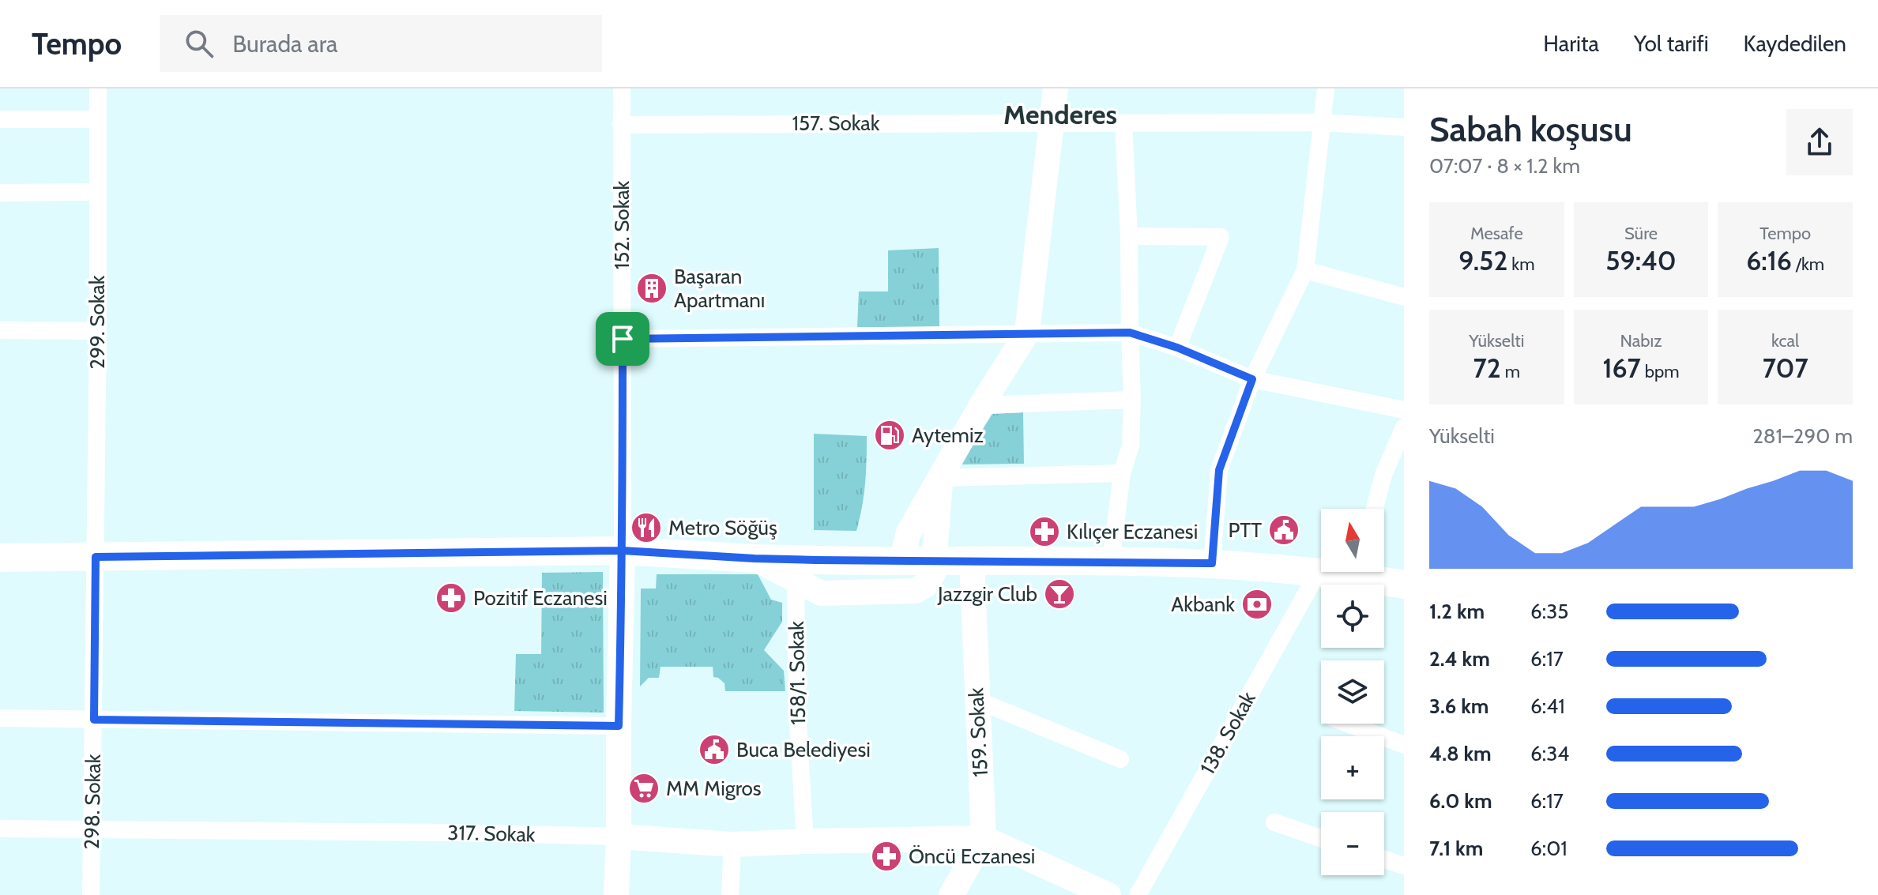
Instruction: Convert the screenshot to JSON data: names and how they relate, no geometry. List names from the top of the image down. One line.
{"streets":{"street":["157. Sokak","152. Sokak","299. Sokak","158/1. Sokak","159. Sokak","138. Sokak","298. Sokak","317. Sokak"]},"crossings":[["157. Sokak","152. Sokak"],["299. Sokak","298. Sokak"],["158/1. Sokak","317. Sokak"],["159. Sokak","317. Sokak"],["298. Sokak","317. Sokak"]],"districts":["Menderes"],"places":{"building":["Başaran Apartmanı"],"fuel station":["Aytemiz"],"restaurant":["Metro Söğüş"],"public building":["PTT","Buca Belediyesi"],"pharmacy":["Kılıçer Eczanesi","Pozitif Eczanesi","Öncü Eczanesi"],"bar":["Jazzgir Club"],"bank":["Akbank"],"supermarket":["MM Migros"]},"north":"top","page":{"header":"Tempo","search":"Burada ara","nav":["Harita","Yol tarifi","Kaydedilen"],"heading":["Sabah koşusu","07:07 · 8 × 1.2 km"],"stats":[["Mesafe","9.52 km"],["Süre","59:40"],["Tempo","6:16 /km"],["Yükselti","72 m"],["Nabız","167 bpm"],["kcal","707"]],"chart":["Yükselti","281–290 m"],"map_buttons":["+","−"],"list":[{"name":"1.2 km","note":"6:35"},{"name":"2.4 km","note":"6:17"},{"name":"3.6 km","note":"6:41"},{"name":"4.8 km","note":"6:34"},{"name":"6.0 km","note":"6:17"},{"name":"7.1 km","note":"6:01"}]}}
